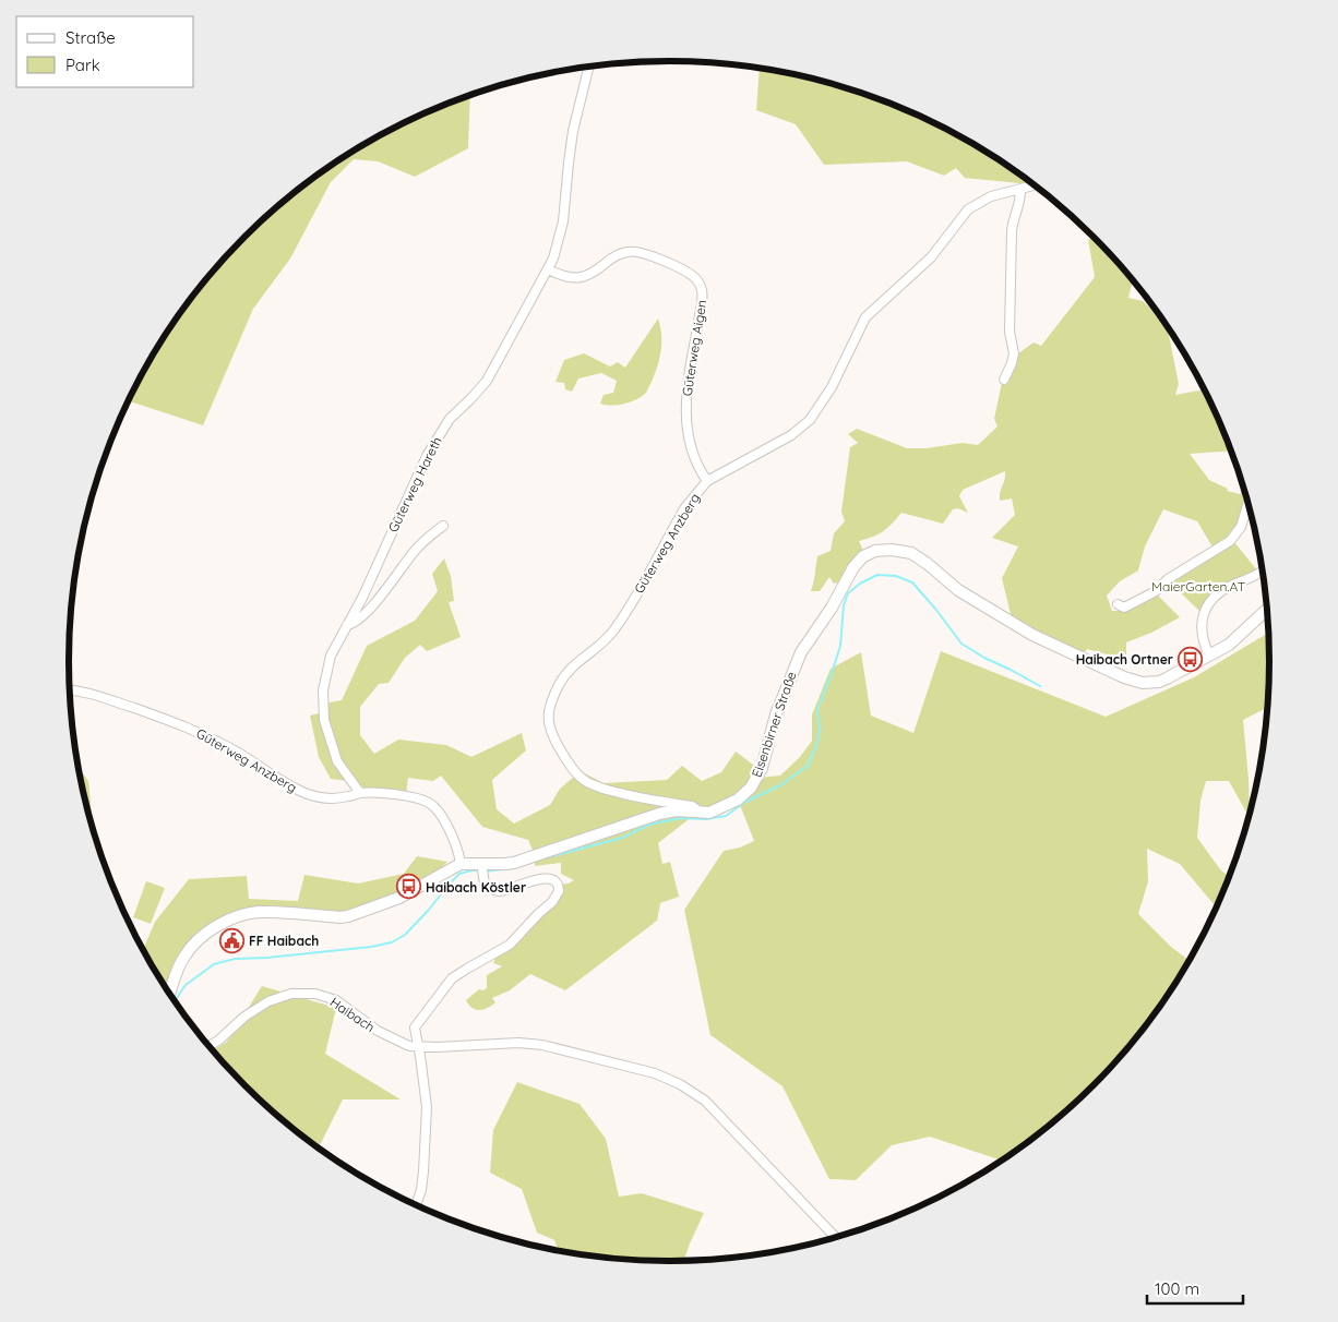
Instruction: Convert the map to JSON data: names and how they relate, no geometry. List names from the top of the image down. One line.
{"streets":{"main road":["Eisenbirner Straße"],"street":["Güterweg Aigen","Güterweg Hareth","Güterweg Anzberg","Haibach"]},"crossings":[["Güterweg Aigen","Güterweg Hareth"],["Güterweg Aigen","Güterweg Anzberg"],["Güterweg Hareth","Güterweg Anzberg"],["Güterweg Anzberg","Eisenbirner Straße"]],"parks":["MaierGarten.AT"],"places":{"bus stop":["Haibach Ortner","Haibach Köstler"],"public building":["FF Haibach"]},"legend":["Straße","Park"],"scale_bar":"100 m"}
